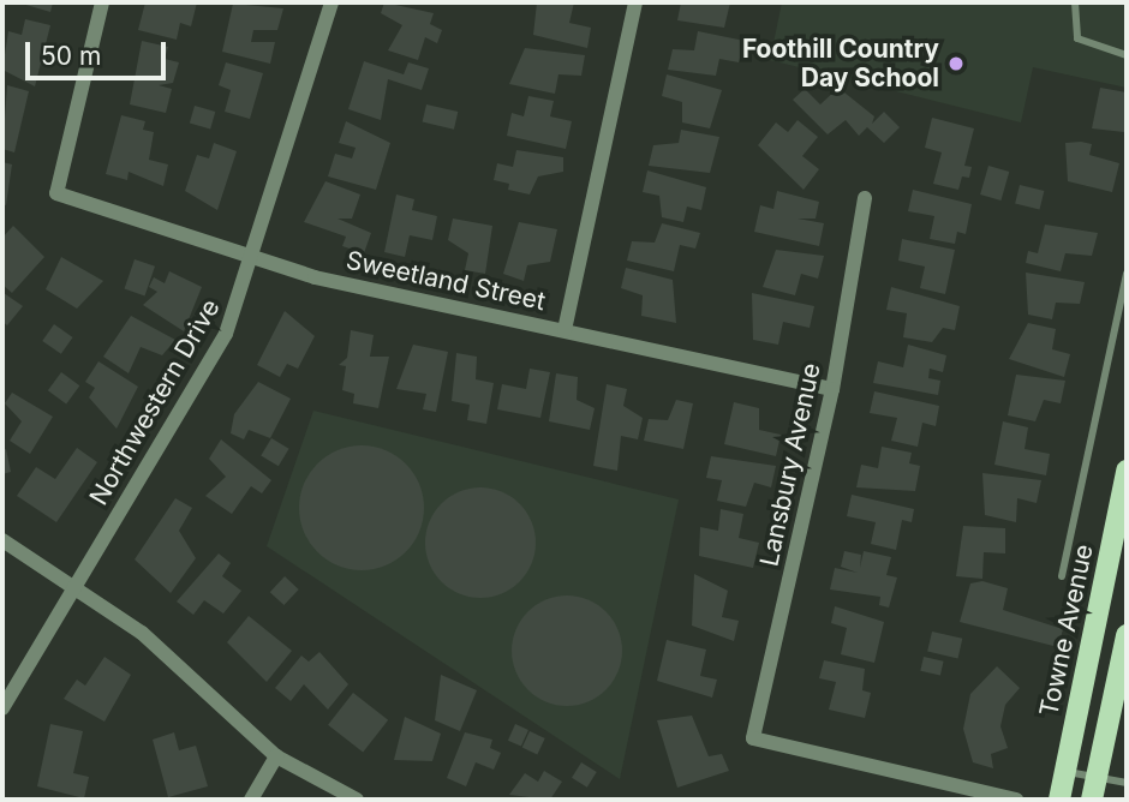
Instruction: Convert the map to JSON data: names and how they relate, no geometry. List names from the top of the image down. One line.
{"streets":{"main road":["Towne Avenue"],"street":["Sweetland Street","Northwestern Drive","Lansbury Avenue"]},"crossings":[["Sweetland Street","Northwestern Drive"],["Sweetland Street","Lansbury Avenue"]],"places":["Foothill Country Day School"],"scale_bar":"50 m"}
